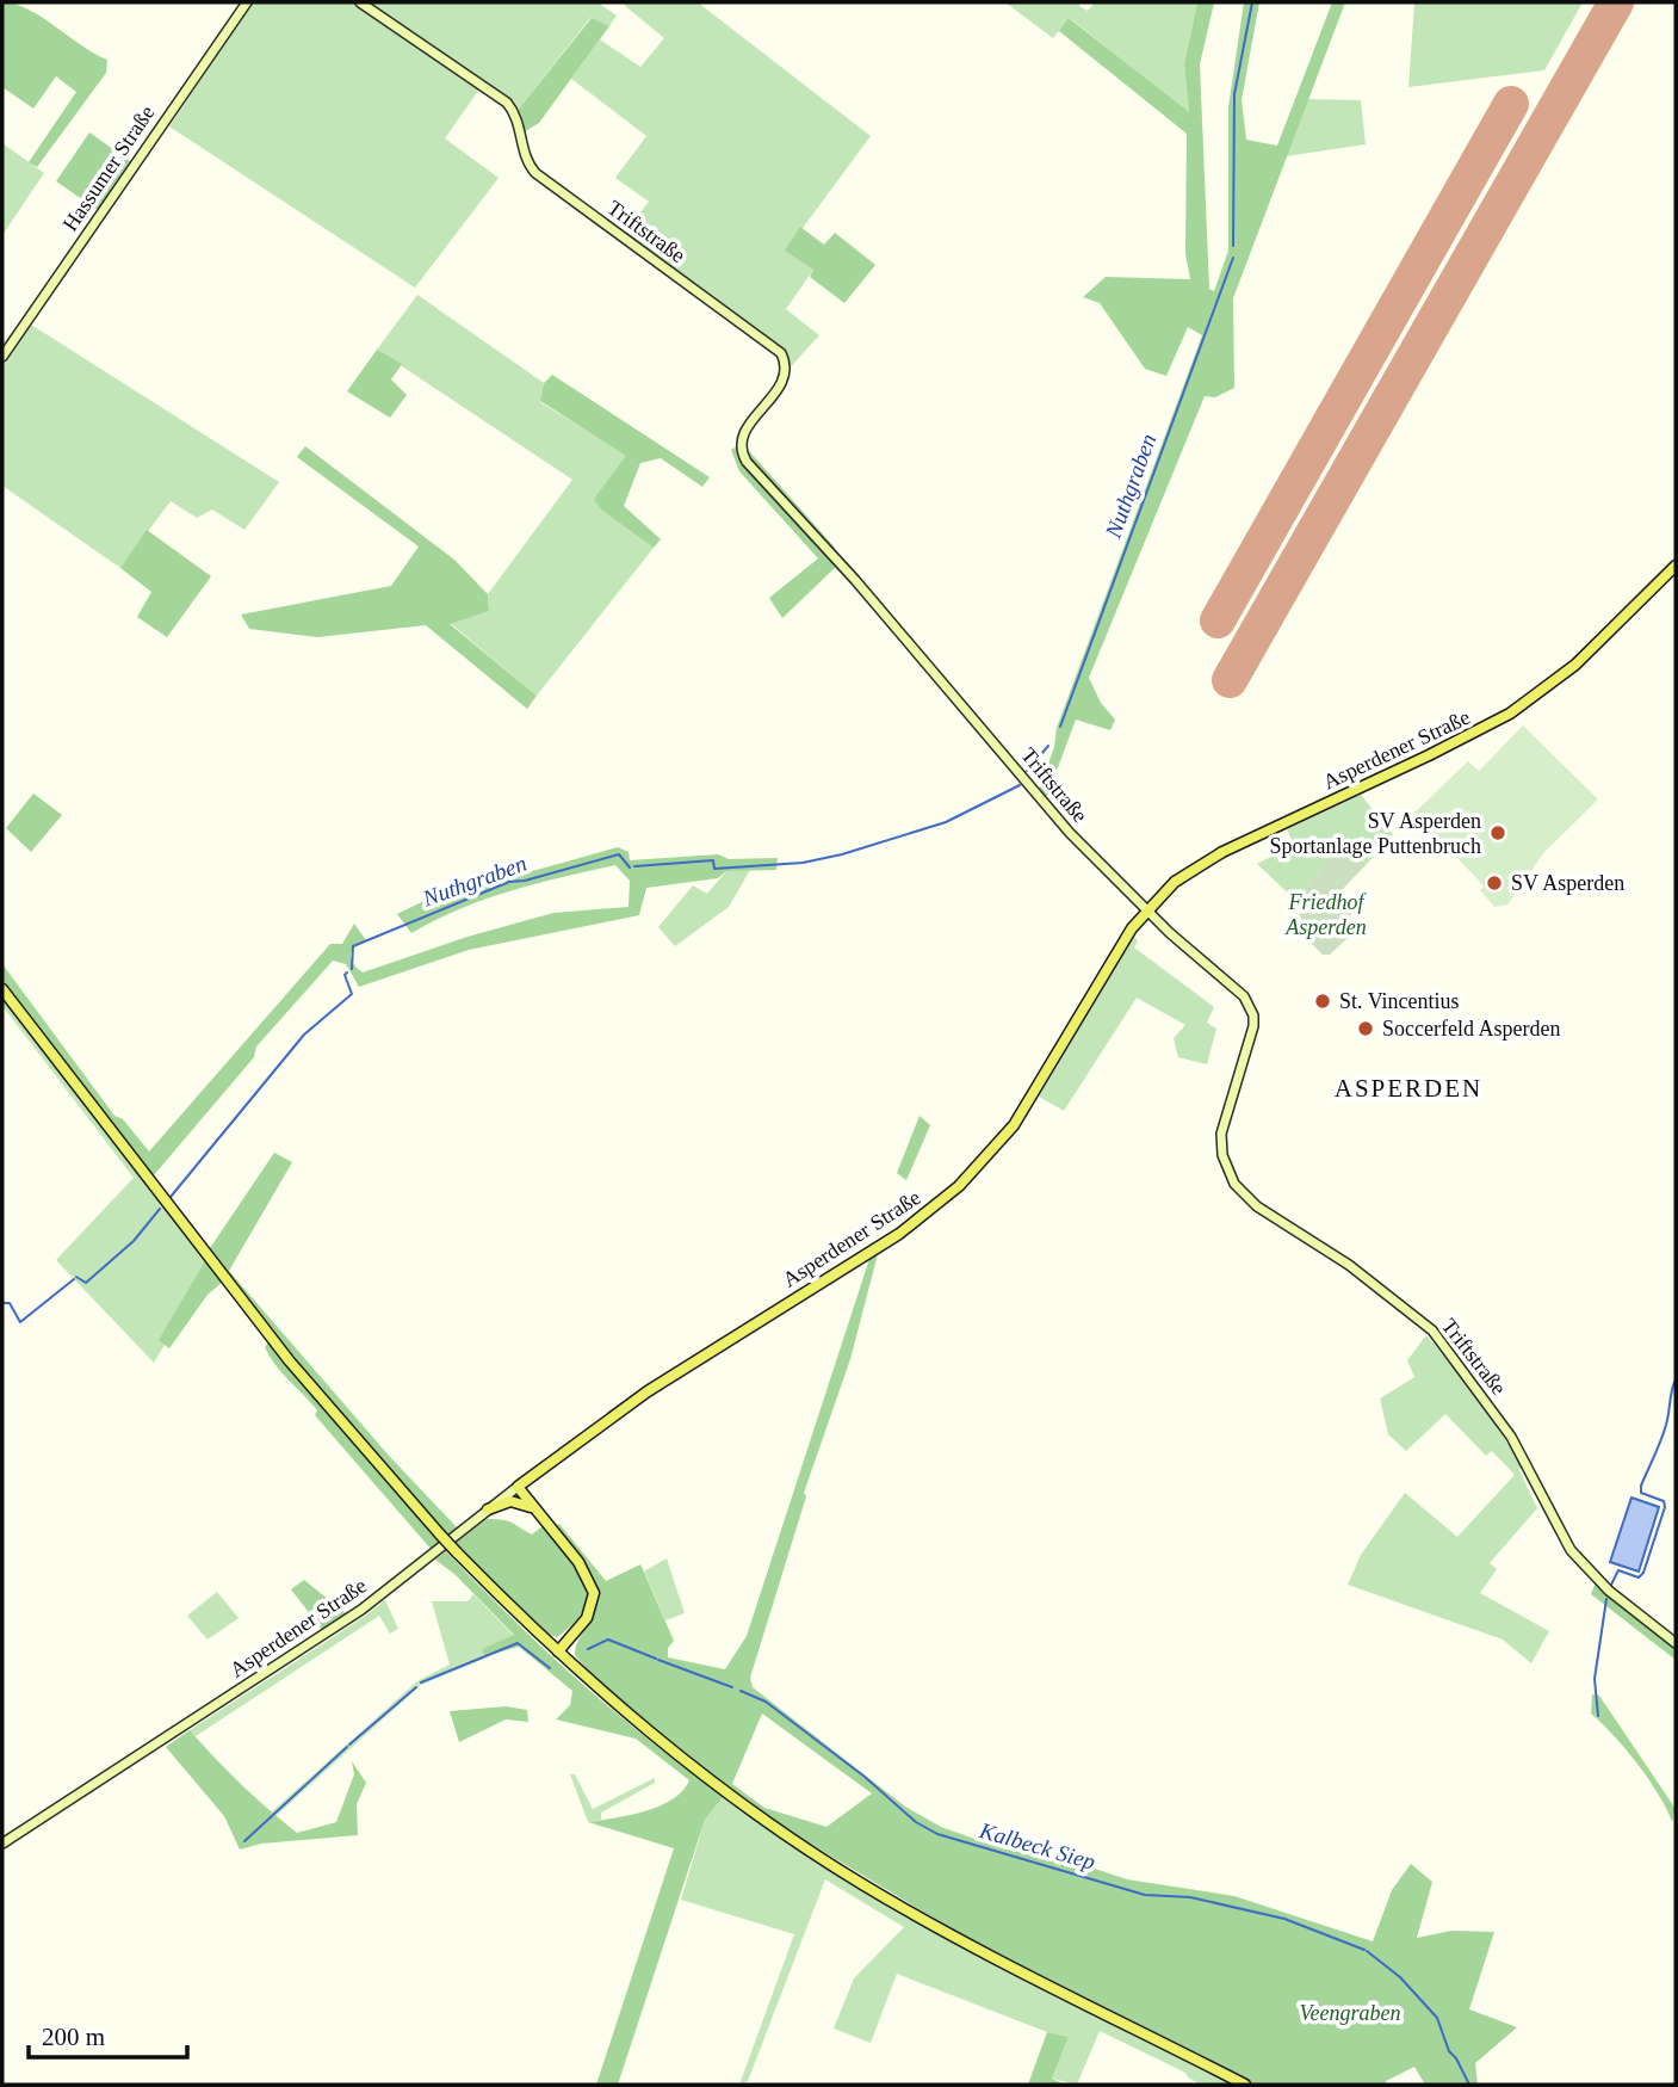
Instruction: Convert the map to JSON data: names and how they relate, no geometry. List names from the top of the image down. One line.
{"streets":{"main road":["Asperdener Straße"],"street":["Hassumer Straße","Triftstraße"]},"crossings":[["Triftstraße","Asperdener Straße"]],"districts":["ASPERDEN"],"water":["Nuthgraben","Kalbeck Siep"],"parks":["Friedhof Asperden","Veengraben"],"places":["SV Asperden Sportanlage Puttenbruch","SV Asperden","St. Vincentius","Soccerfeld Asperden"],"scale_bar":"200 m"}
